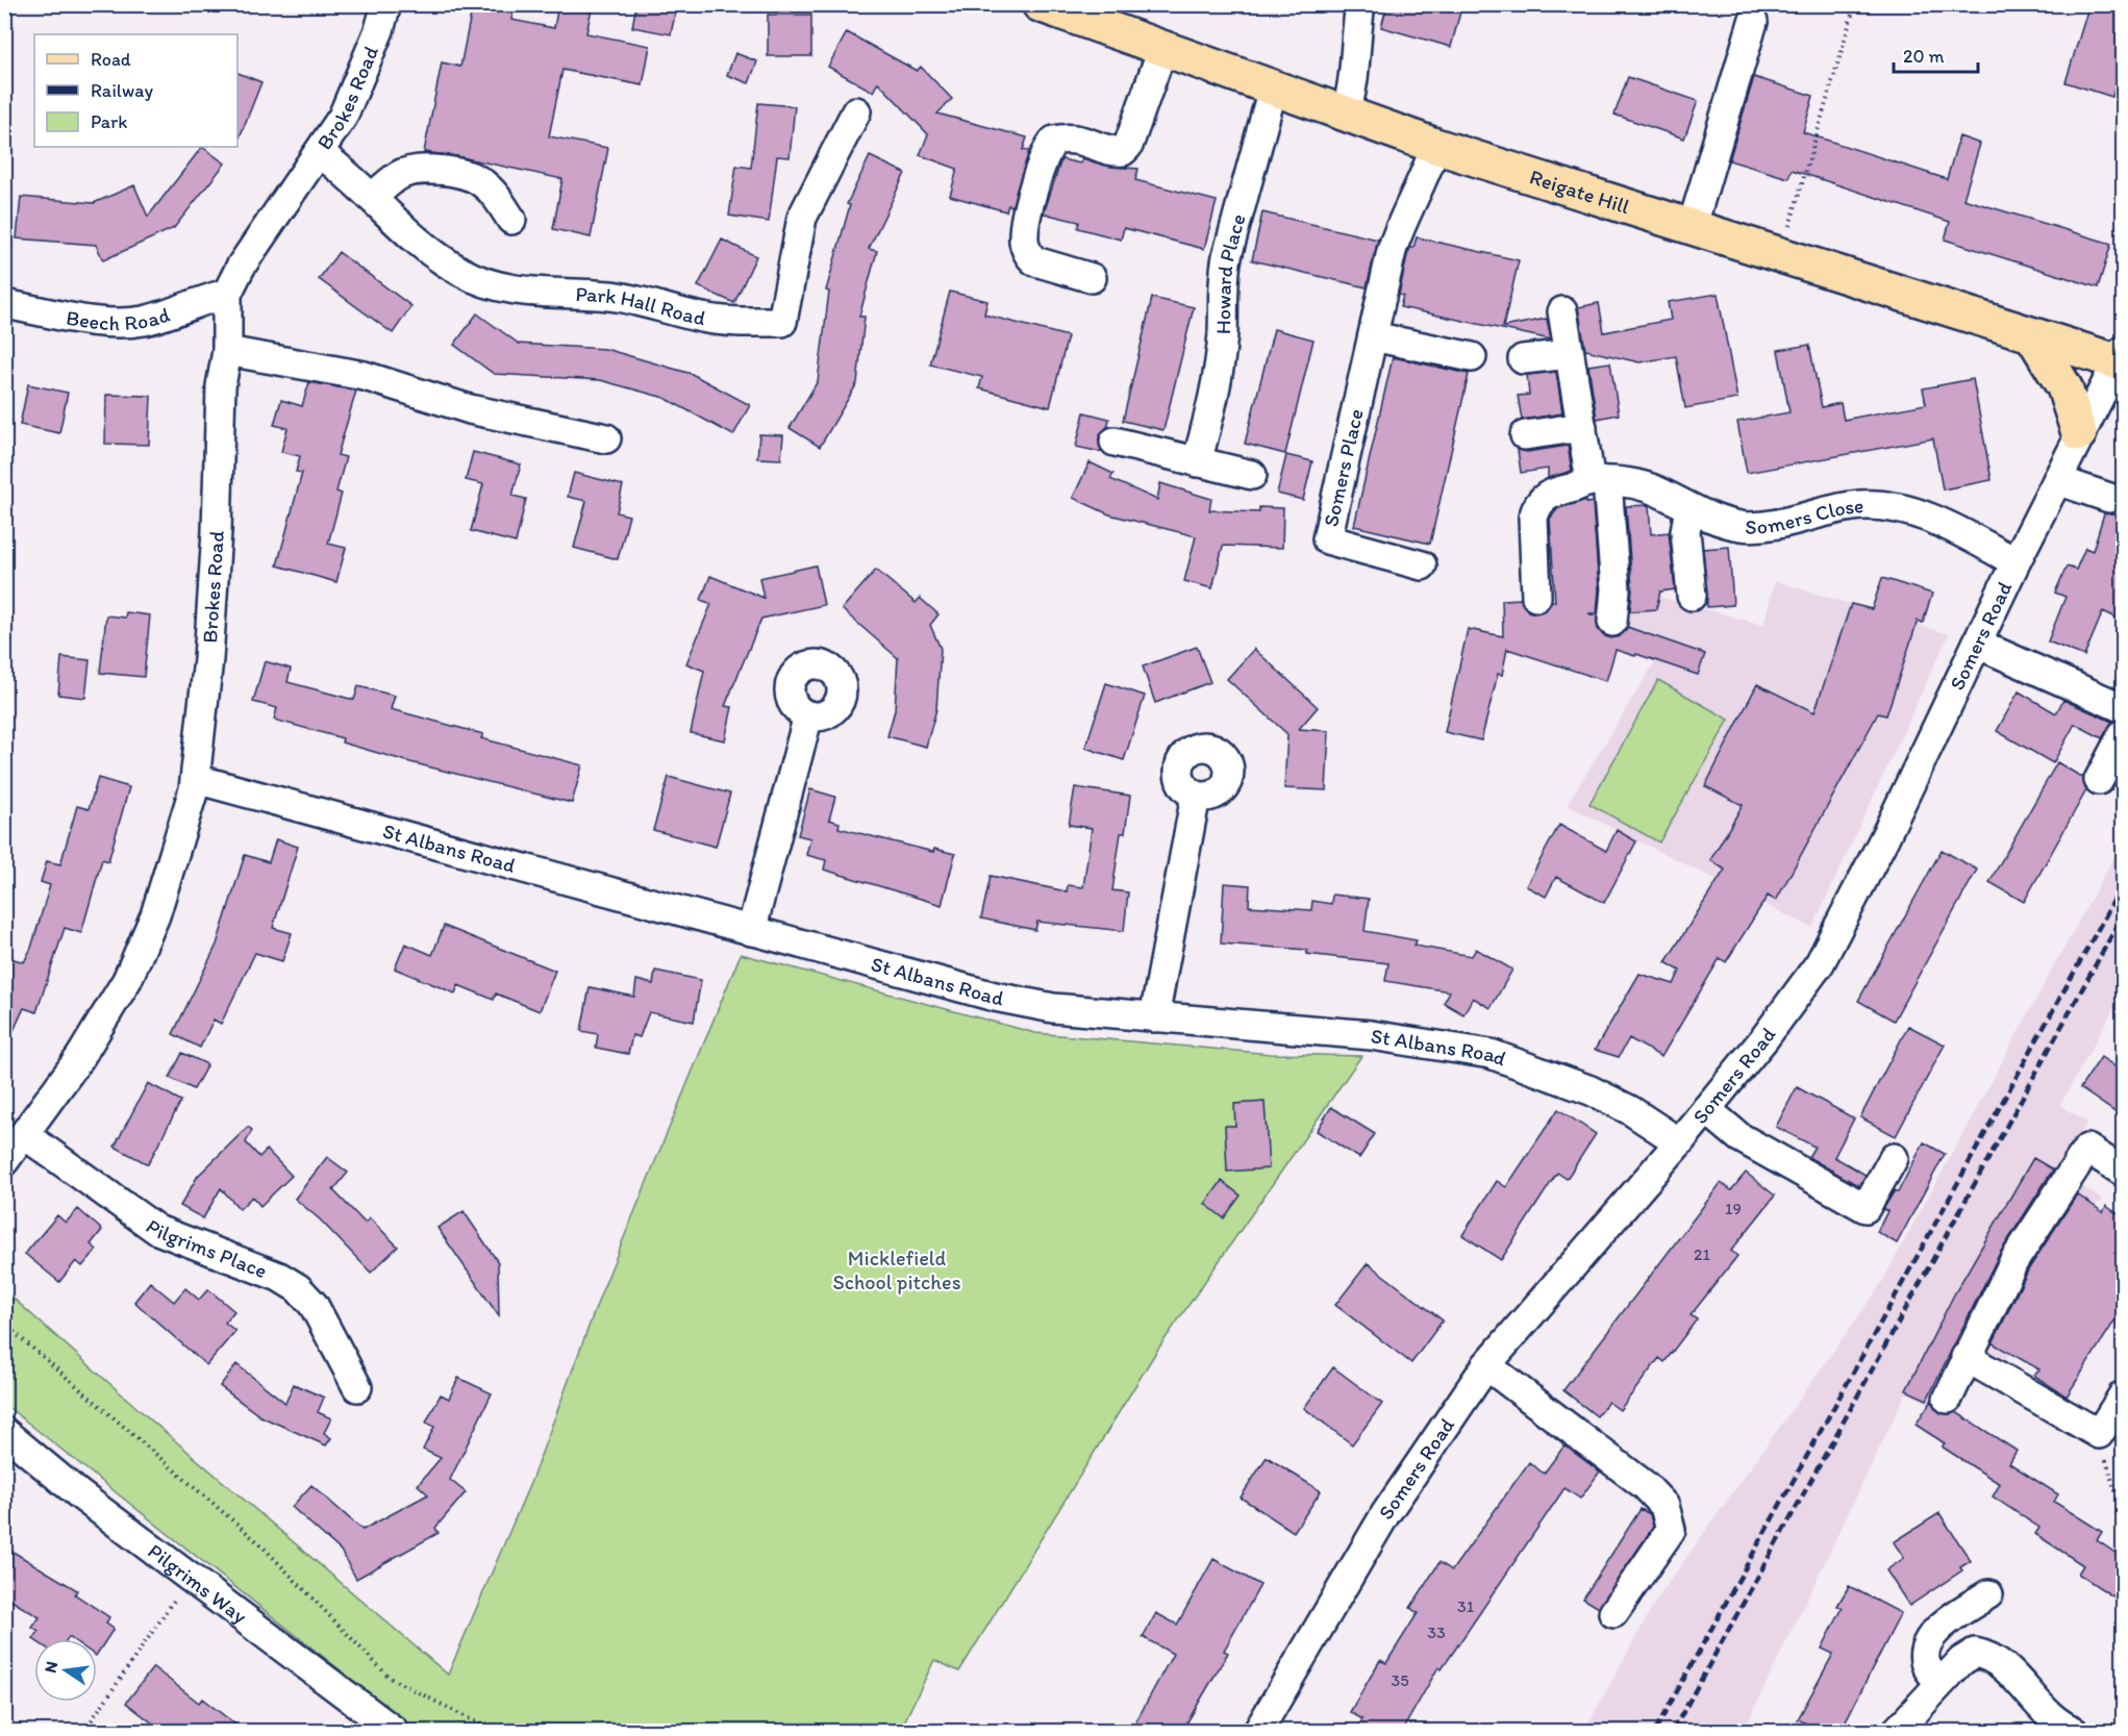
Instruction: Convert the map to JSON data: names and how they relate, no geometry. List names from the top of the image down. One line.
{"streets":{"main road":["Reigate Hill"],"street":["Brokes Road","Howard Place","Park Hall Road","Beech Road","Somers Place","Somers Close","Somers Road","St Albans Road","Pilgrims Place","Pilgrims Way"]},"crossings":[["Brokes Road","Park Hall Road"],["Brokes Road","Beech Road"],["Brokes Road","St Albans Road"],["Brokes Road","Pilgrims Place"],["Reigate Hill","Howard Place"],["Reigate Hill","Somers Place"],["Reigate Hill","Somers Road"],["Somers Close","Somers Road"],["Somers Road","St Albans Road"]],"parks":["Micklefield School pitches"],"house_numbers":["19","21","31","33","35"],"legend":["Road","Railway","Park"],"scale_bar":"20 m","north":"left"}
